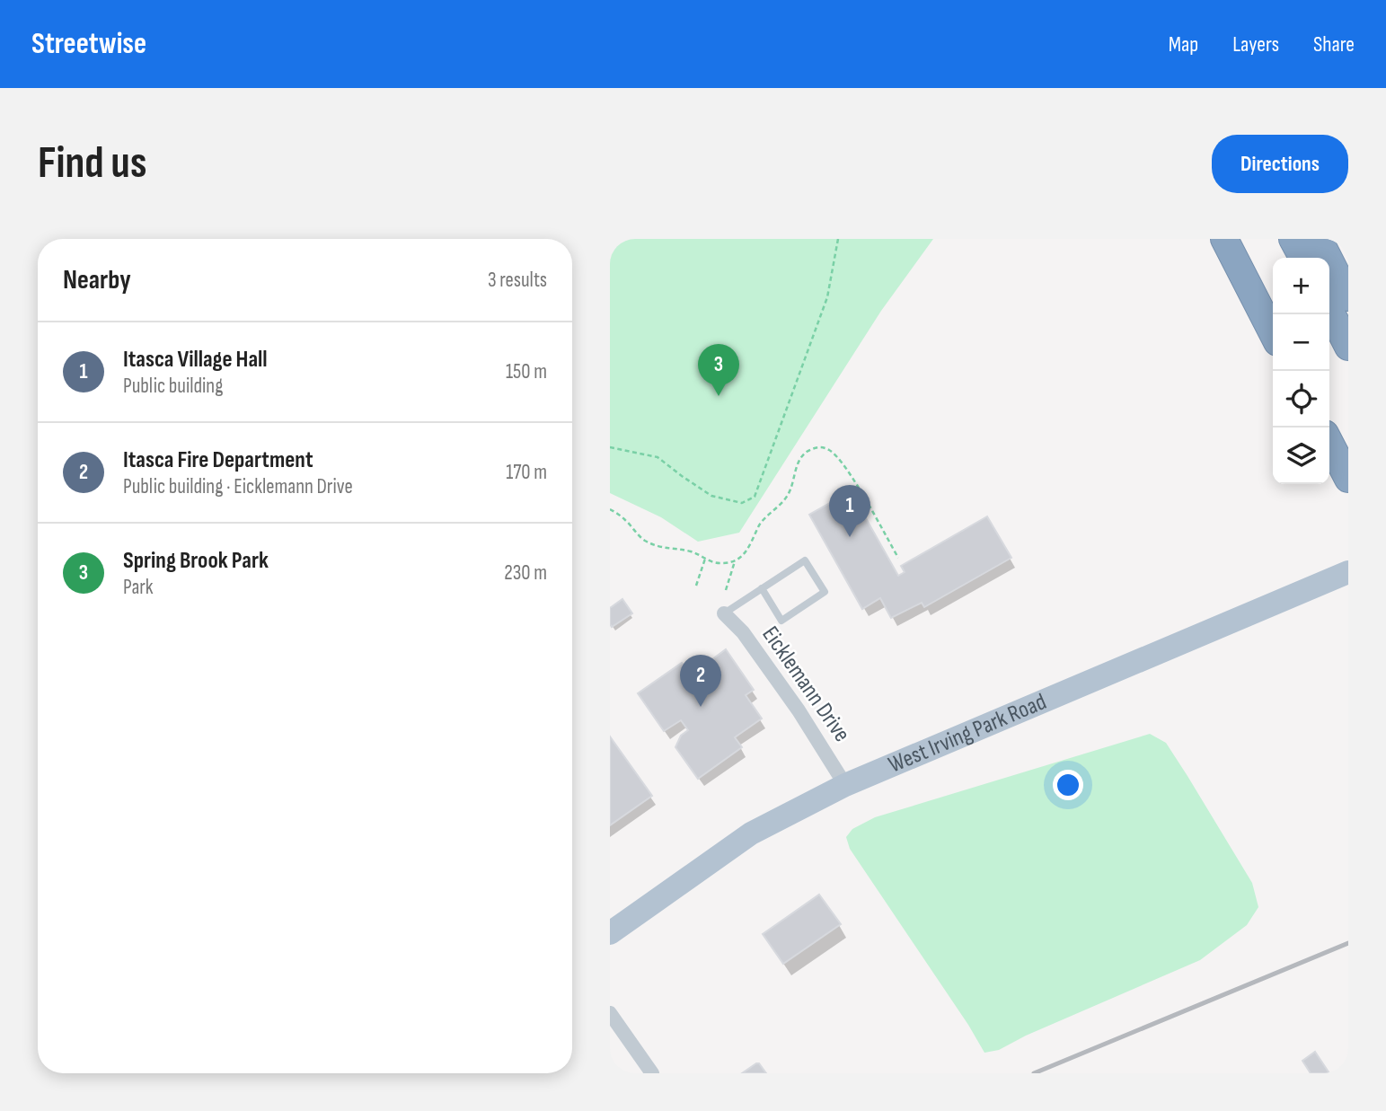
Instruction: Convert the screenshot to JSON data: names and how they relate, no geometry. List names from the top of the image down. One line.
{"streets":{"main road":["West Irving Park Road"],"street":["Eicklemann Drive"]},"crossings":[["Eicklemann Drive","West Irving Park Road"]],"page":{"header":"Streetwise","nav":["Map","Layers","Share"],"buttons":"Directions","title":"Find us","heading":["Nearby","3 results"],"map_buttons":["+","−"],"list":[{"mark":"1","name":"Itasca Village Hall","note":"Public building","value":"150 m"},{"mark":"2","name":"Itasca Fire Department","note":"Public building · Eicklemann Drive","value":"170 m"},{"mark":"3","name":"Spring Brook Park","note":"Park","value":"230 m"}],"pins":["3","1","2"]}}
